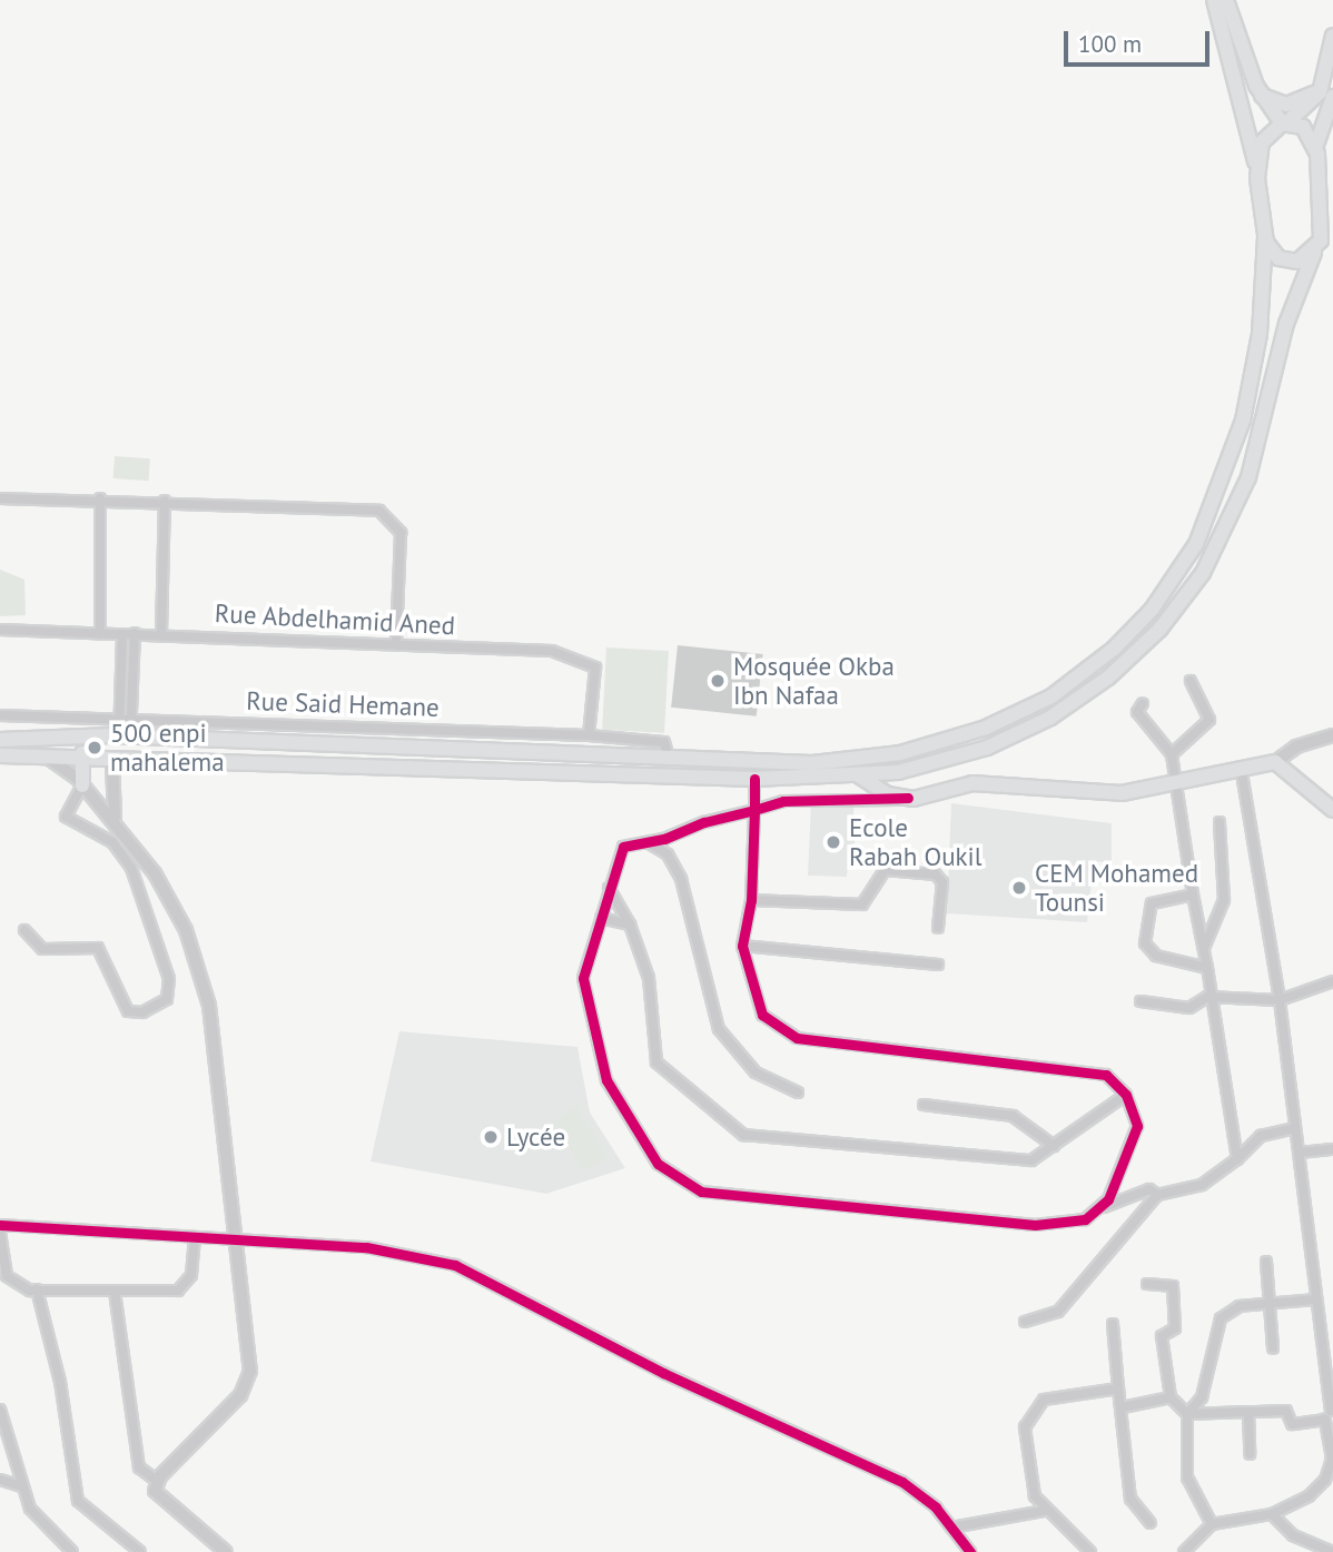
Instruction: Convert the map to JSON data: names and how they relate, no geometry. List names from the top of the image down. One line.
{"streets":{"street":["Rue Abdelhamid Aned","Rue Said Hemane"]},"crossings":[["Rue Abdelhamid Aned","Rue Said Hemane"]],"places":["Mosquée Okba Ibn Nafaa","500 enpi mahalema","Ecole Rabah Oukil","CEM Mohamed Tounsi","Lycée"],"scale_bar":"100 m"}
